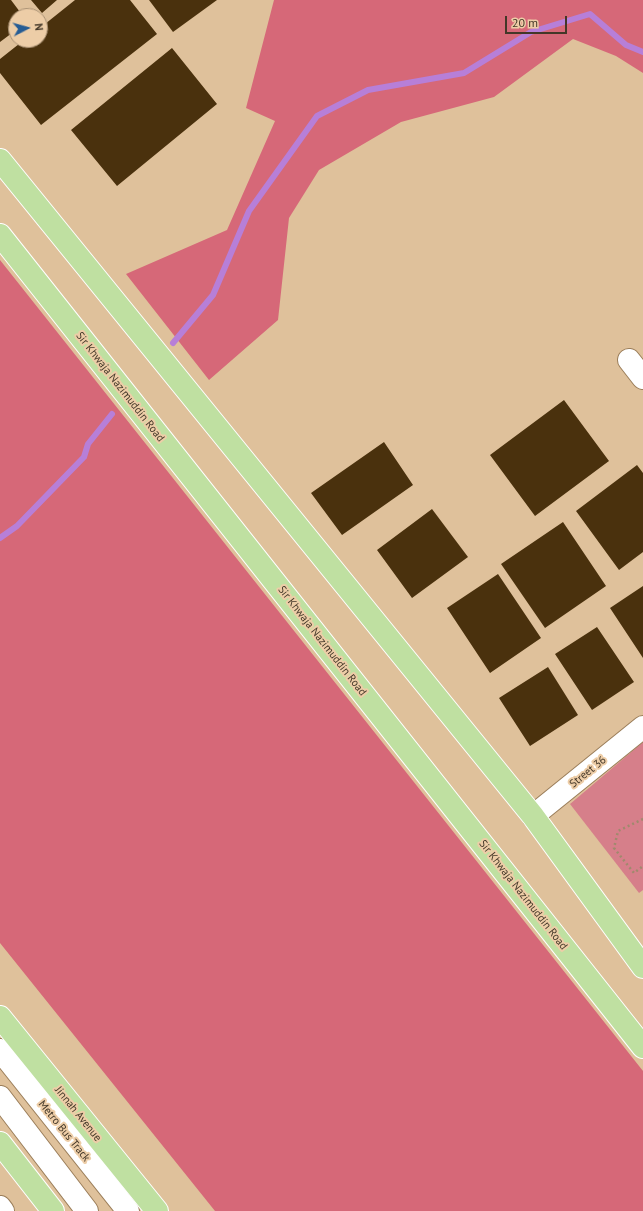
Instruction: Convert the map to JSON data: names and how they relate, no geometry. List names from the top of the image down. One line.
{"streets":{"main road":["Sir Khwaja Nazimuddin Road","Jinnah Avenue"],"street":["Street 36","Metro Bus Track"]},"scale_bar":"20 m","north":"right"}
